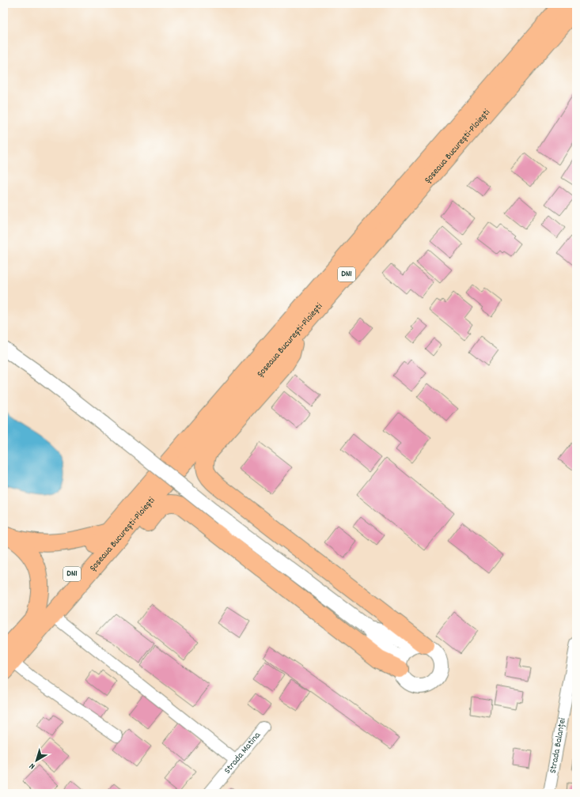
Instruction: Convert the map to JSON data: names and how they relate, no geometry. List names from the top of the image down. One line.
{"streets":{"highway":["Șoseaua București-Ploiești","DN1"],"street":["Strada Balanței","Strada Matina"]},"north":"bottom left"}
